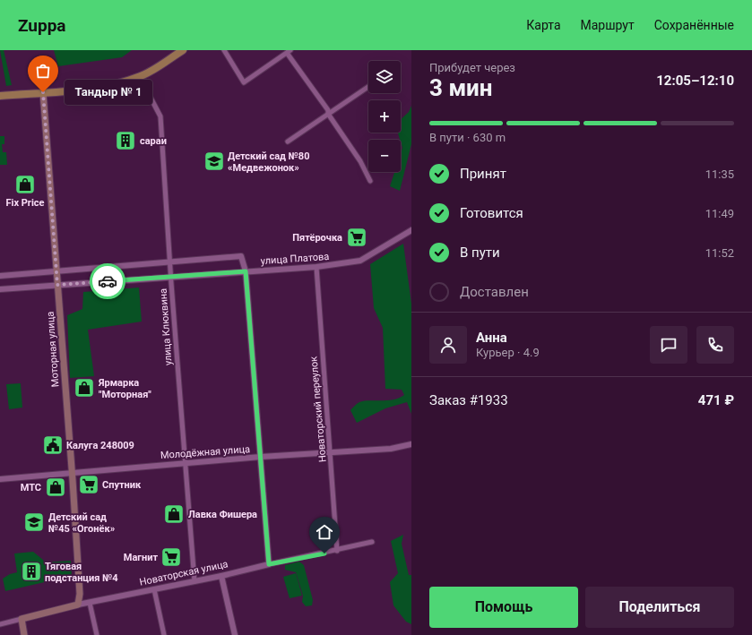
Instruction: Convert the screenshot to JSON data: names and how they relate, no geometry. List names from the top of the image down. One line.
{"streets":{"main road":["Моторная улица","Новаторская улица"],"street":["улица Платова","улица Клюквина","Новаторский переулок","Молодёжная улица"]},"crossings":[["улица Платова","улица Клюквина"],["улица Платова","Моторная улица"],["улица Платова","Новаторский переулок"],["улица Клюквина","Молодёжная улица"],["улица Клюквина","Новаторская улица"],["Моторная улица","Молодёжная улица"],["Моторная улица","Новаторская улица"],["Новаторский переулок","Молодёжная улица"],["Новаторский переулок","Новаторская улица"]],"places":{"other":["Тандыр № 1"],"building":["сараи","Тяговая подстанция №4"],"school or university":["Детский сад №80 «Медвежонок»","Детский сад №45 «Огонёк»"],"shop":["Fix Price","Ярмарка \"Моторная\"","МТС","Лавка Фишера"],"supermarket":["Пятёрочка","Спутник","Магнит"],"public building":["Калуга 248009"]},"page":{"header":"Zuppa","nav":["Карта","Маршрут","Сохранённые"],"heading":["3 мин","Прибудет через","12:05–12:10"],"panel":["Анна","Курьер · 4.9","Заказ #1933","471 ₽"],"map_buttons":["+","−"],"bubble":"Тандыр № 1","bar":"В пути · 630 m","list":[["Принят","11:35"],["Готовится","11:49"],["В пути","11:52"],"Доставлен"],"buttons":["Помощь","Поделиться"]}}
